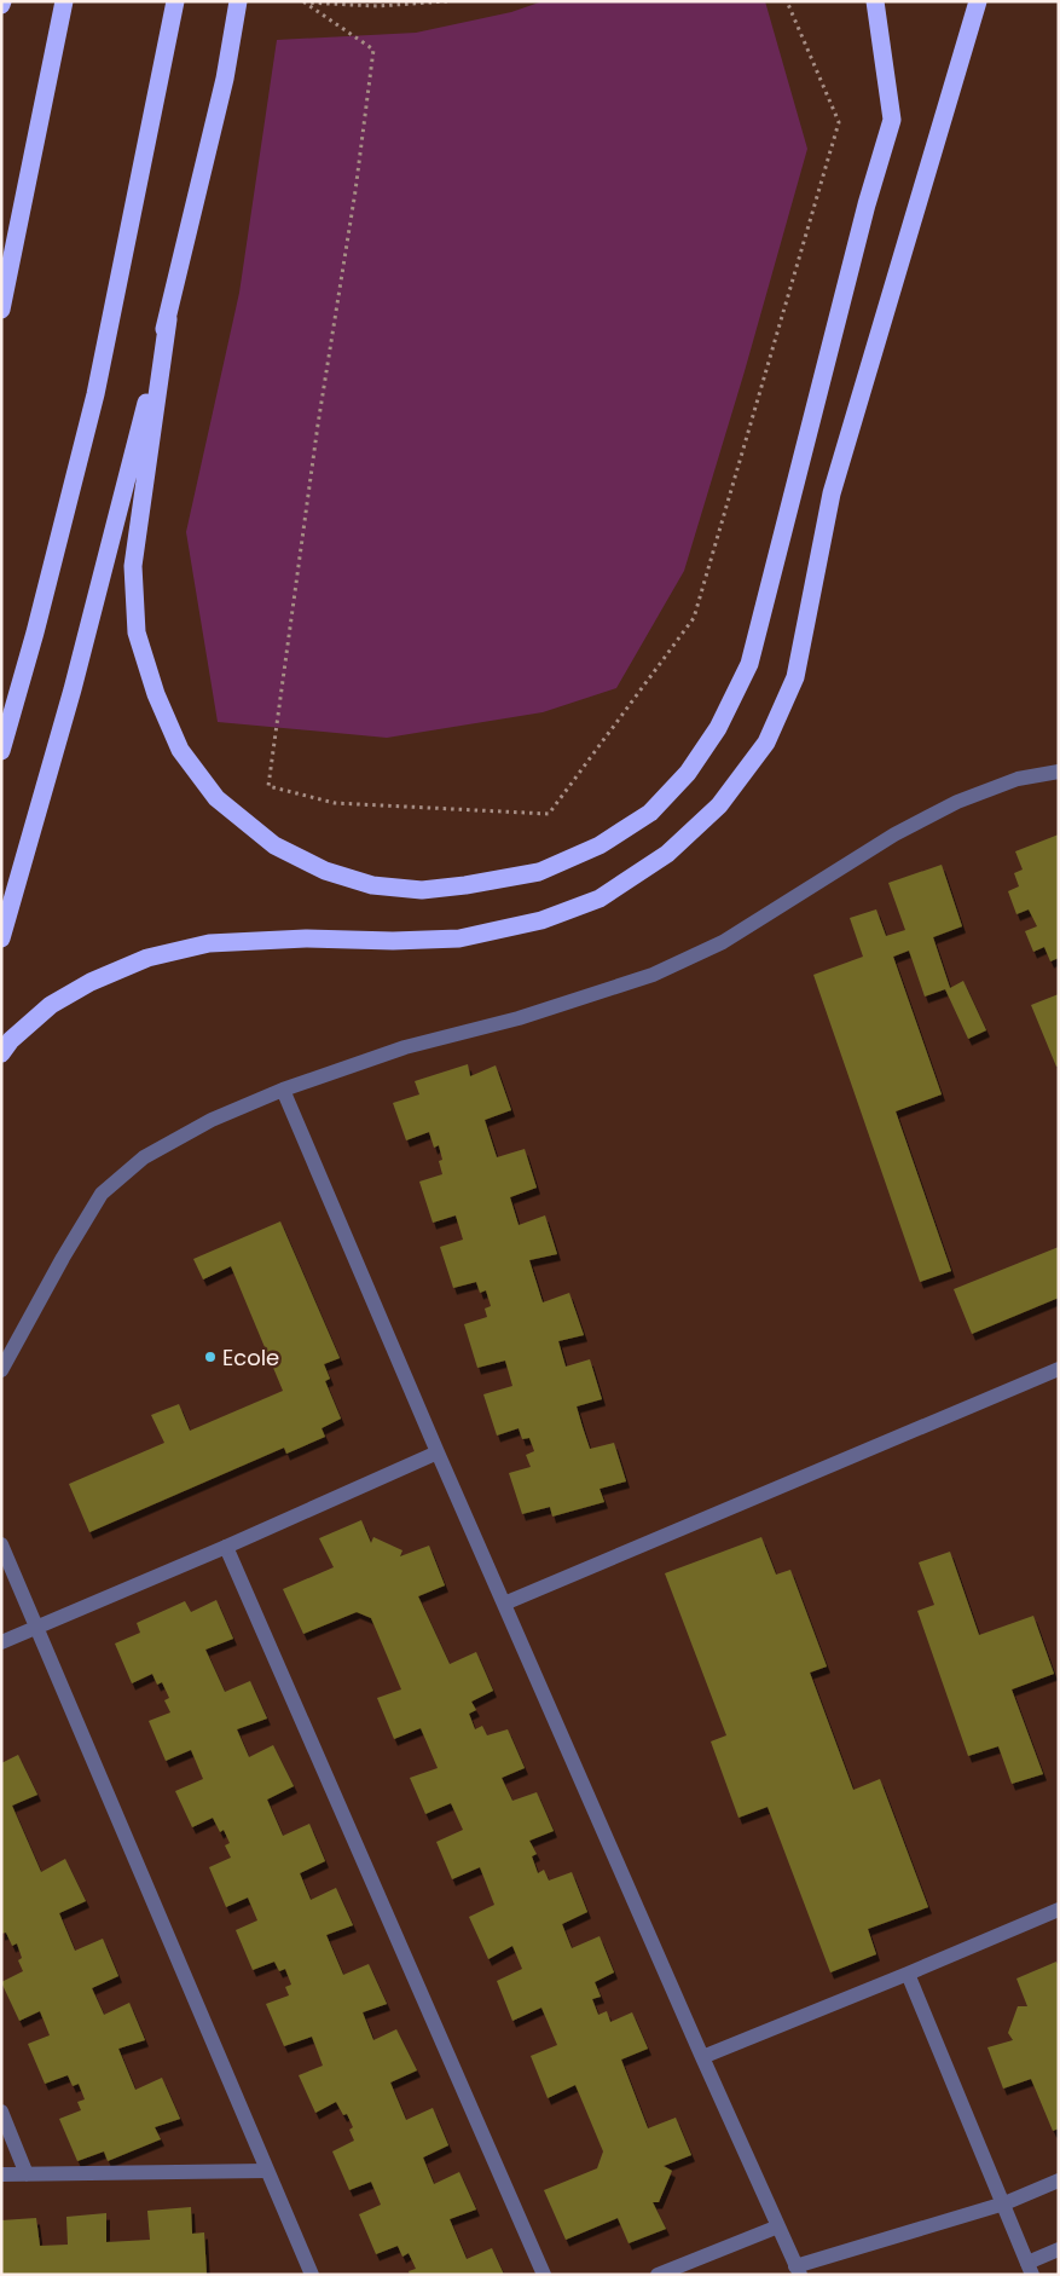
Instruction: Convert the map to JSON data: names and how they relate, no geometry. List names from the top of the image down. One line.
{"places":["Ecole"]}
